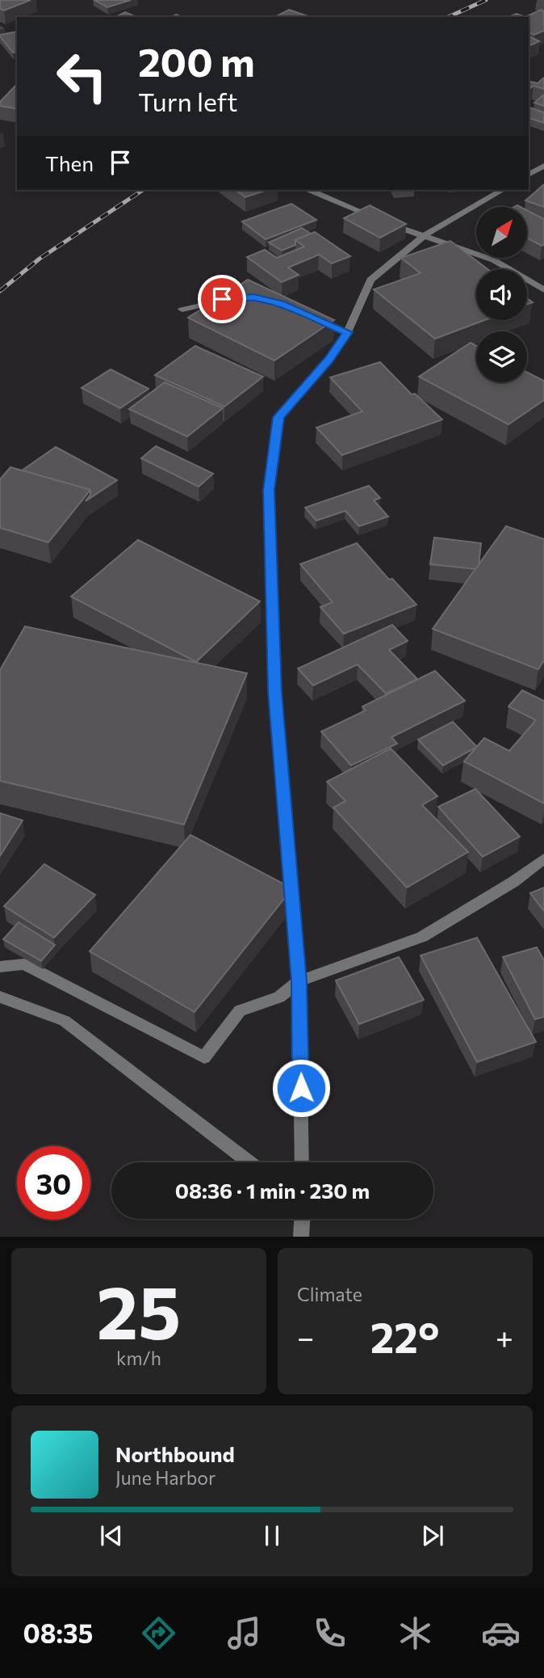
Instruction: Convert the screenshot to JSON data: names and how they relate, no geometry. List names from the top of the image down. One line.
{"north":"top right","page":{"turn":["200 m","Turn left"],"then":"Then","limit":"30","trip":"08:36 · 1 min · 230 m","tile":[["25","km/h"],"Climate"],"heat":["−","22°","+"],"song":["Northbound","June Harbor"],"tabs":"08:35"}}
